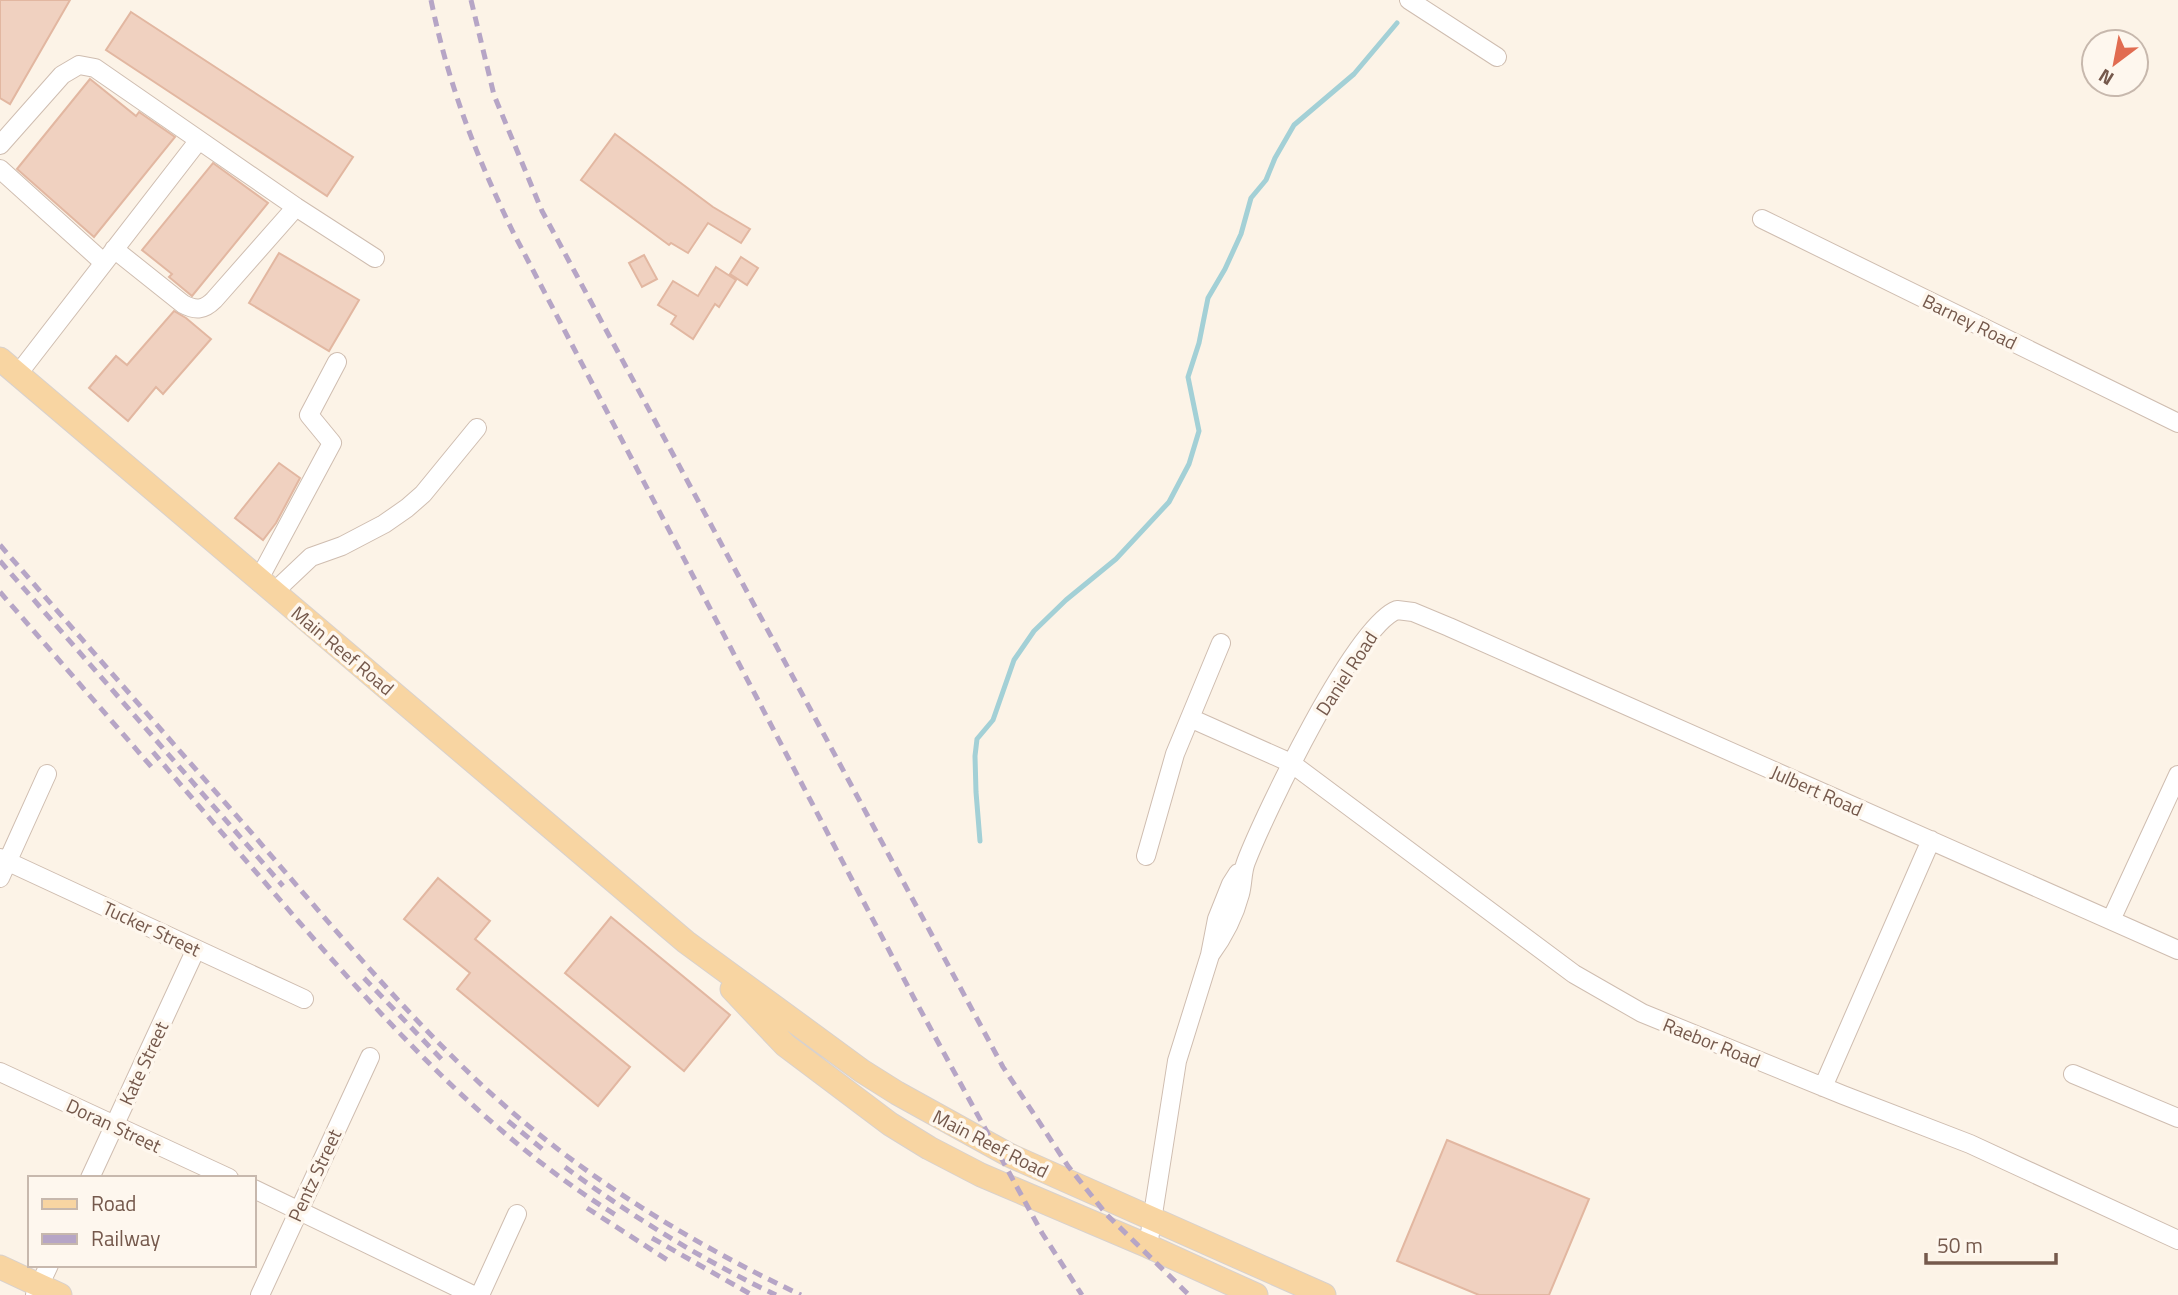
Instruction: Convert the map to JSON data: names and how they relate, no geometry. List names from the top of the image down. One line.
{"streets":{"main road":["Main Reef Road"],"street":["Barney Road","Daniel Road","Julbert Road","Tucker Street","Raebor Road","Kate Street","Doran Street","Pentz Street"]},"crossings":[["Main Reef Road","Daniel Road"],["Daniel Road","Julbert Road"],["Daniel Road","Raebor Road"],["Tucker Street","Kate Street"],["Kate Street","Doran Street"]],"legend":["Road","Railway"],"scale_bar":"50 m","north":"bottom left"}
